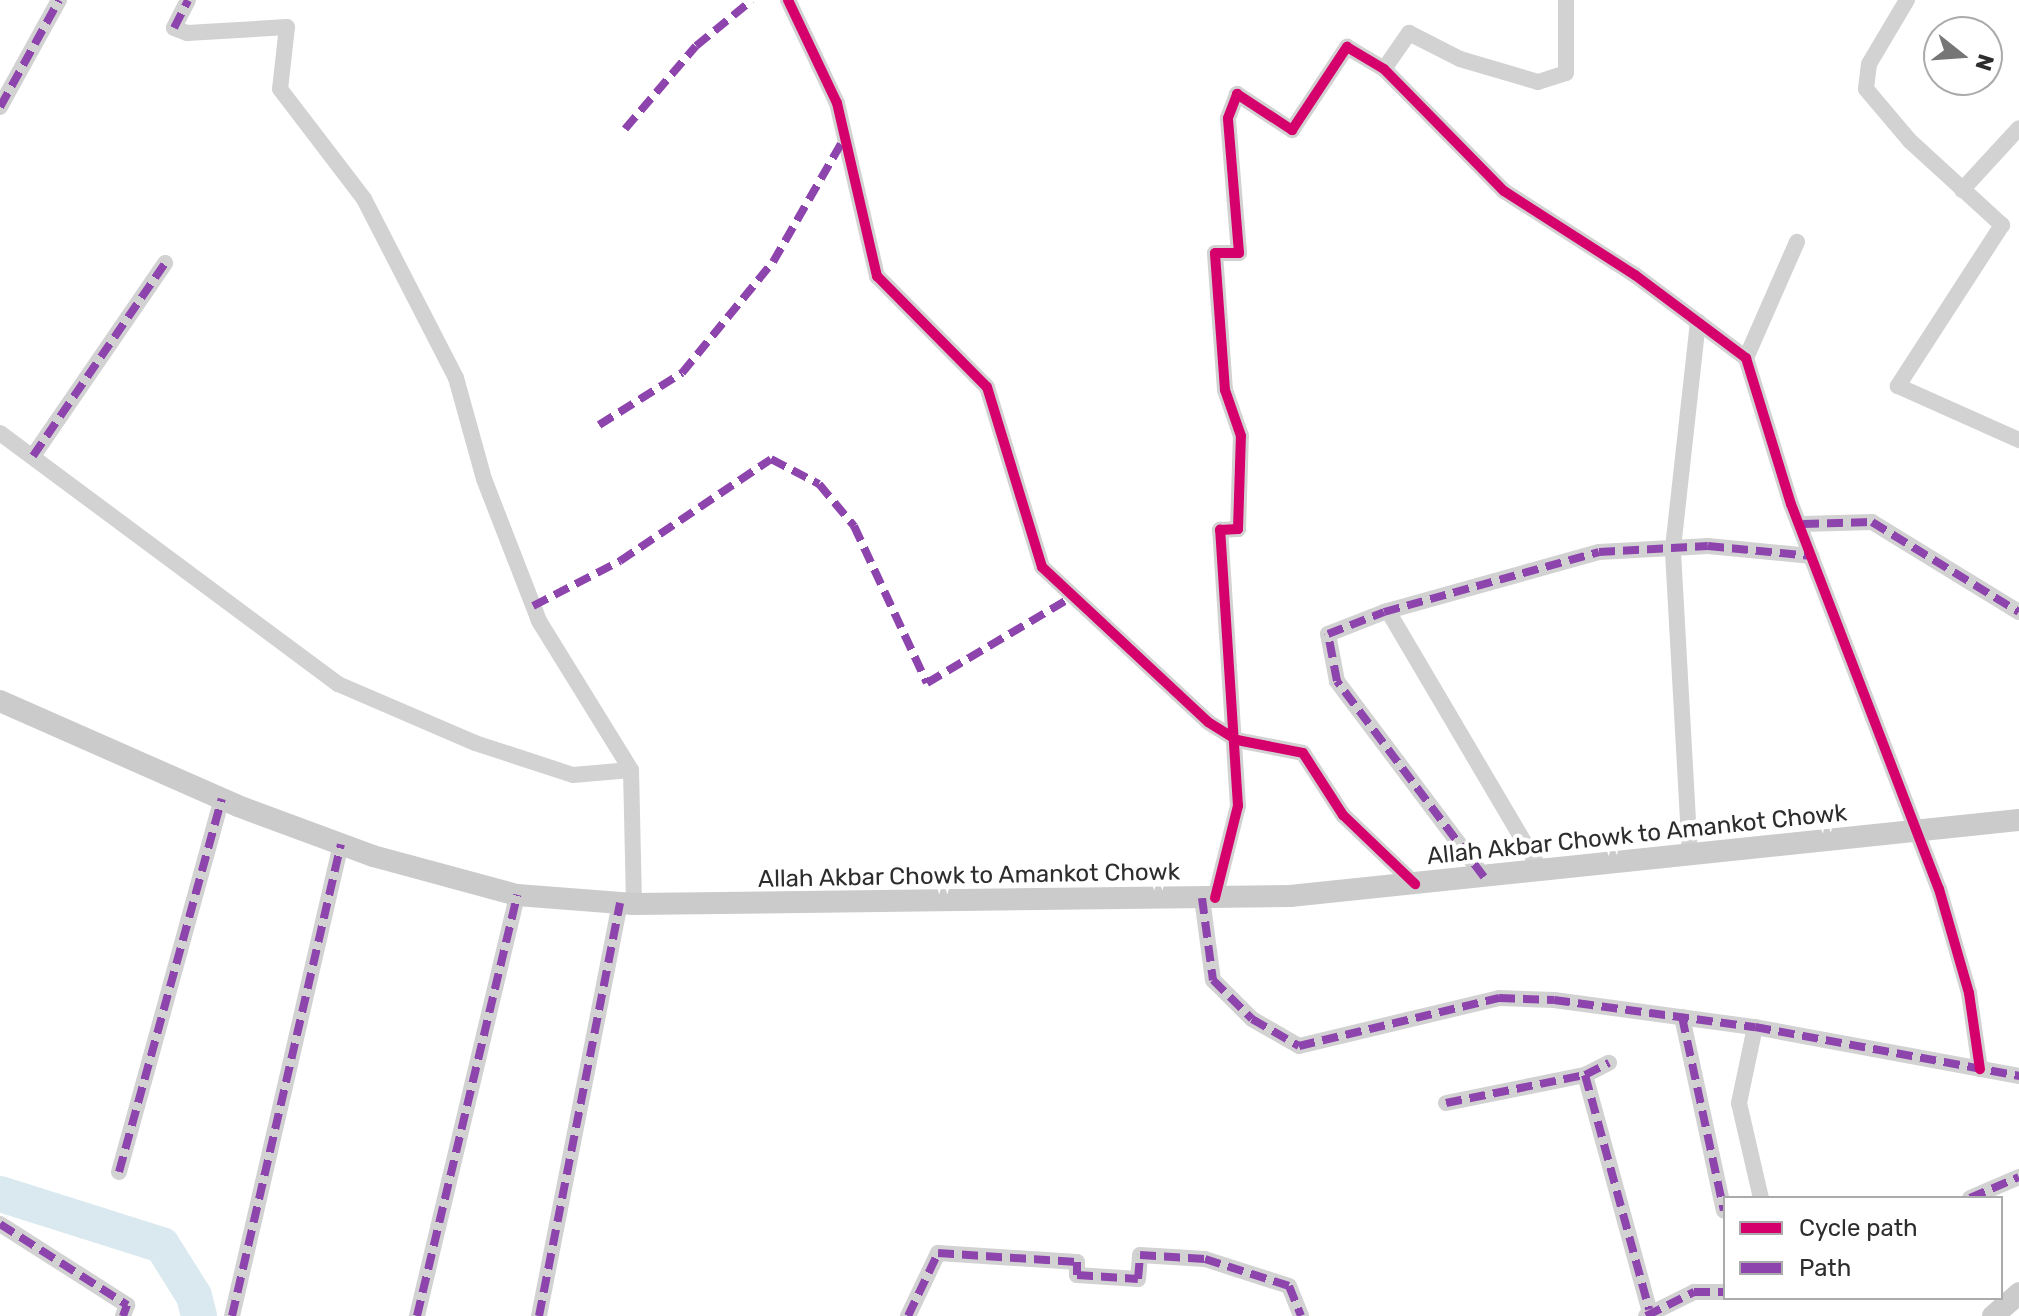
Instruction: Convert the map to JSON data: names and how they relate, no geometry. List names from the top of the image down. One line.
{"streets":{"main road":["Allah Akbar Chowk to Amankot Chowk"]},"legend":["Cycle path","Path"],"north":"right"}
